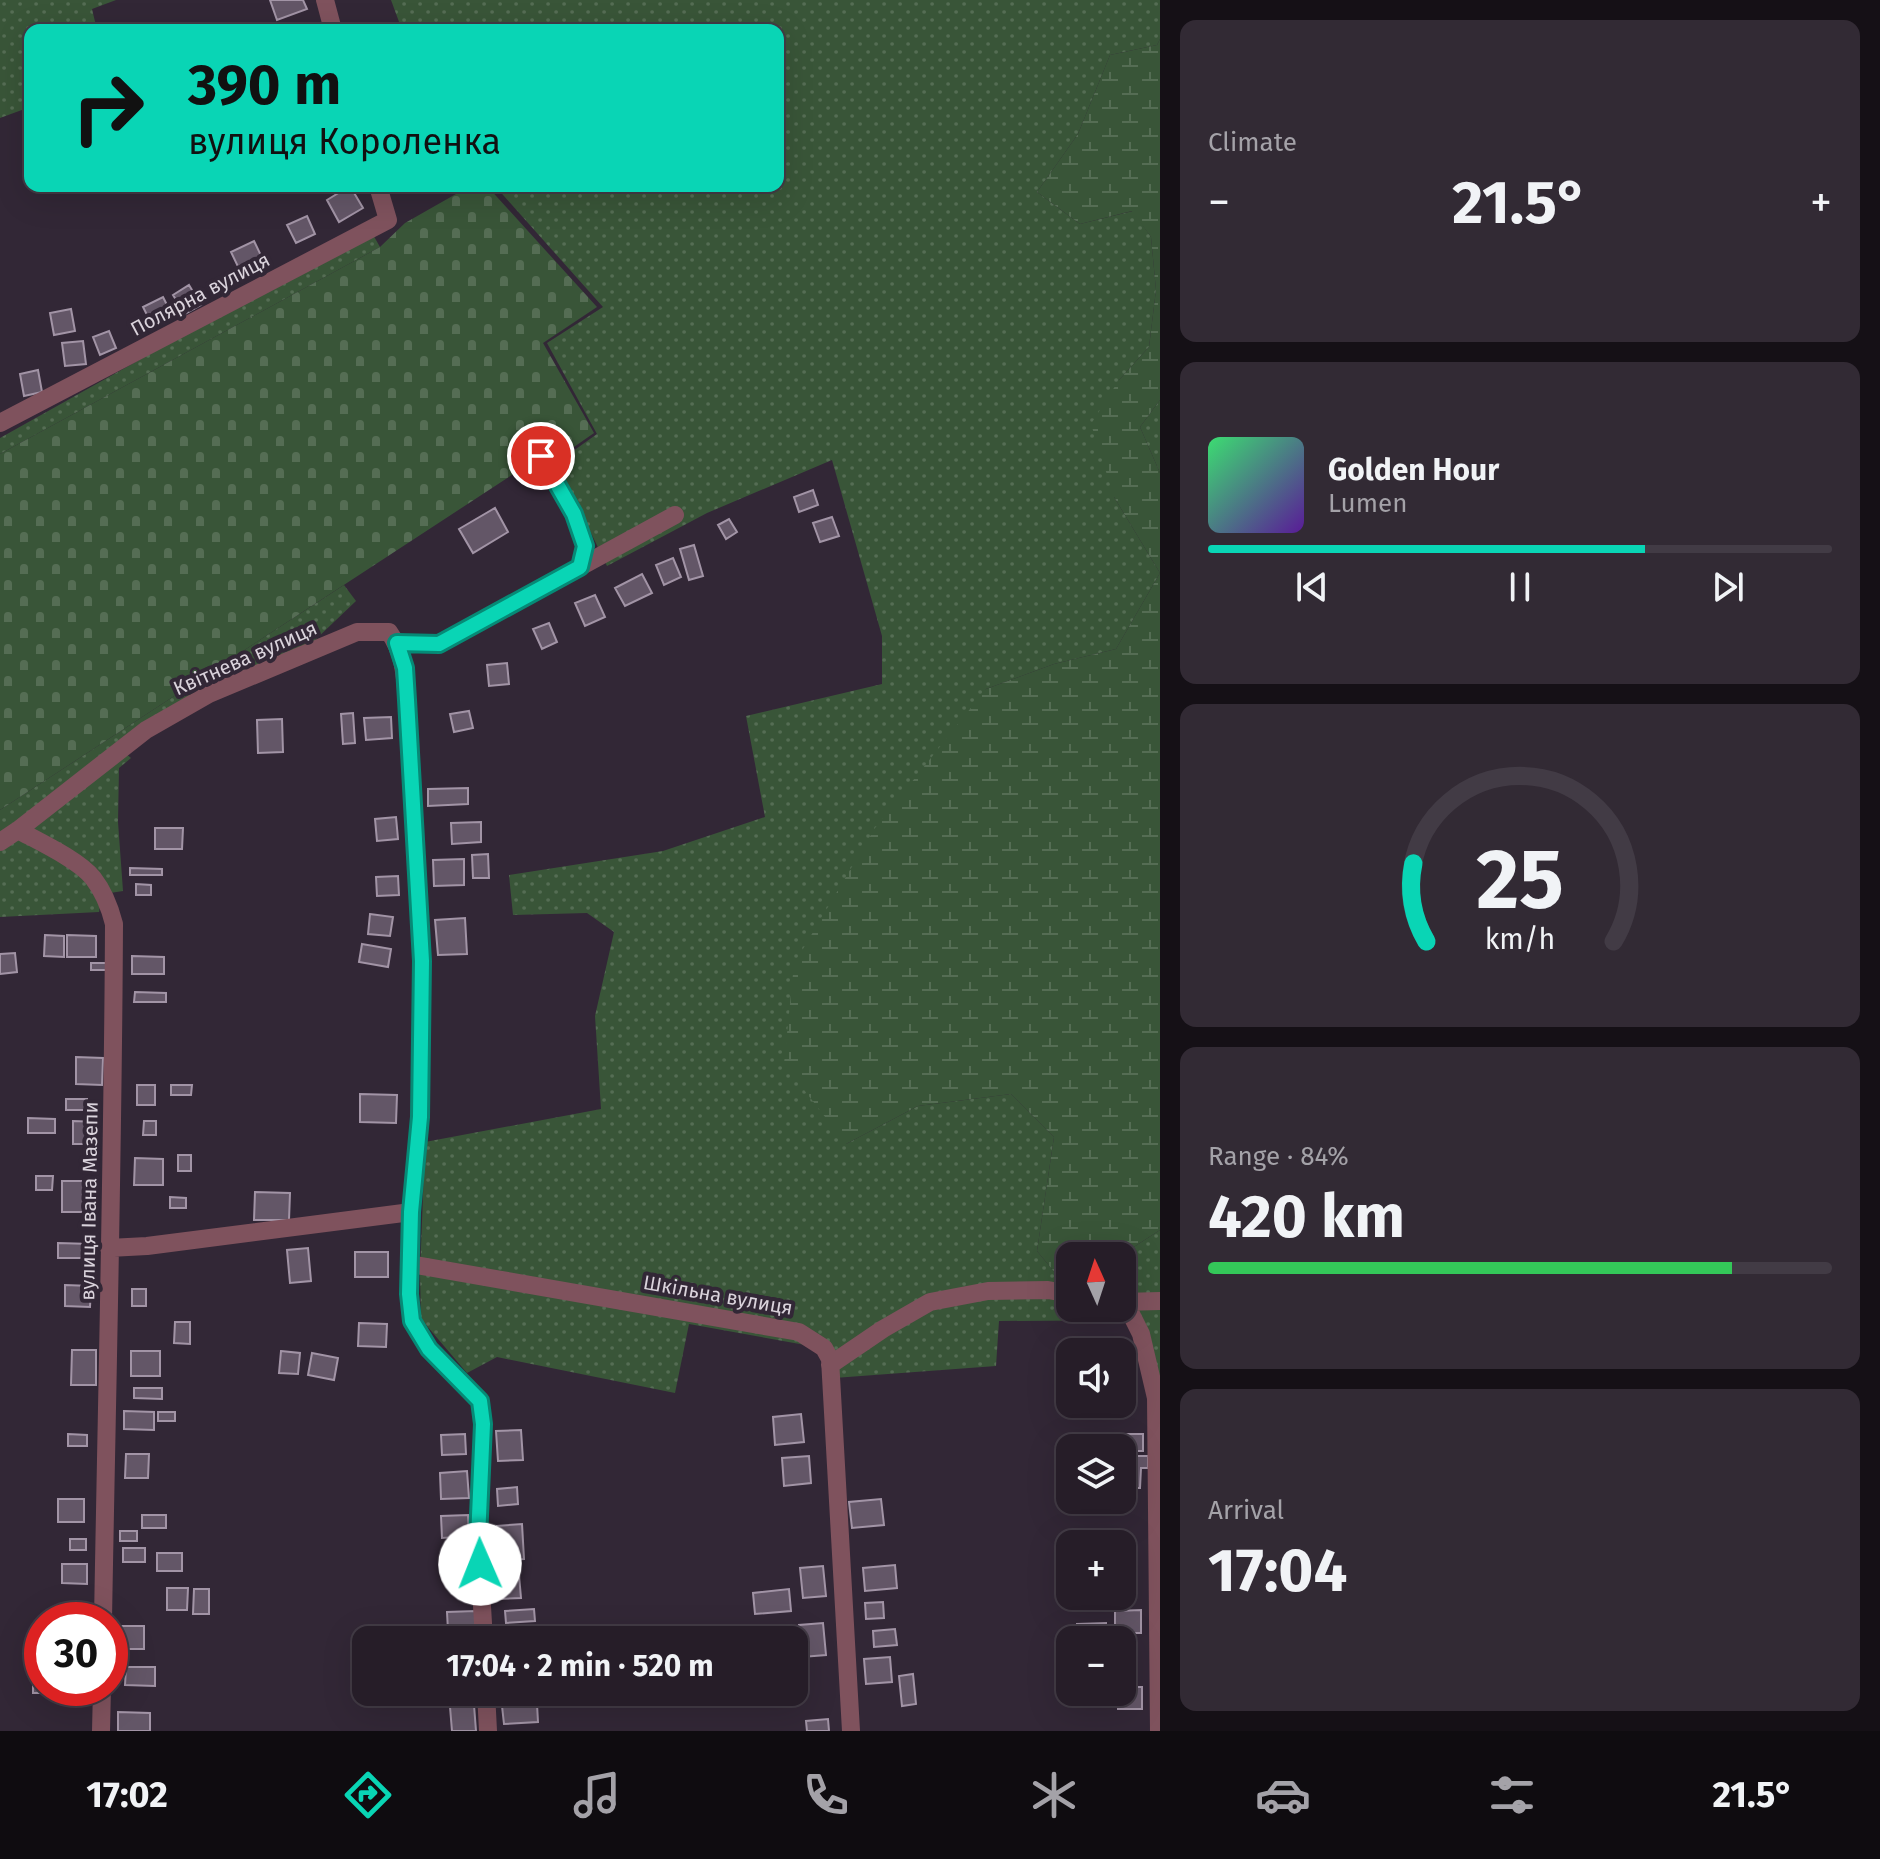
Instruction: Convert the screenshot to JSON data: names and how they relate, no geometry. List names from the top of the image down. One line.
{"streets":{"street":["Полярна вулиця","Квітнева вулиця","вулиця Івана Мазепи","Шкільна вулиця"]},"crossings":[["Квітнева вулиця","вулиця Івана Мазепи"]],"north":"top","page":{"tile":["Climate",["Range · 84%","420 km"],["Arrival","17:04"]],"turn":["390 m","вулиця Короленка"],"heat":["−","21.5°","+"],"song":["Golden Hour","Lumen"],"map_buttons":["+","−"],"limit":"30","trip":"17:04 · 2 min · 520 m","tabs":["17:02","21.5°"],"gauge":["25","km/h"]}}
